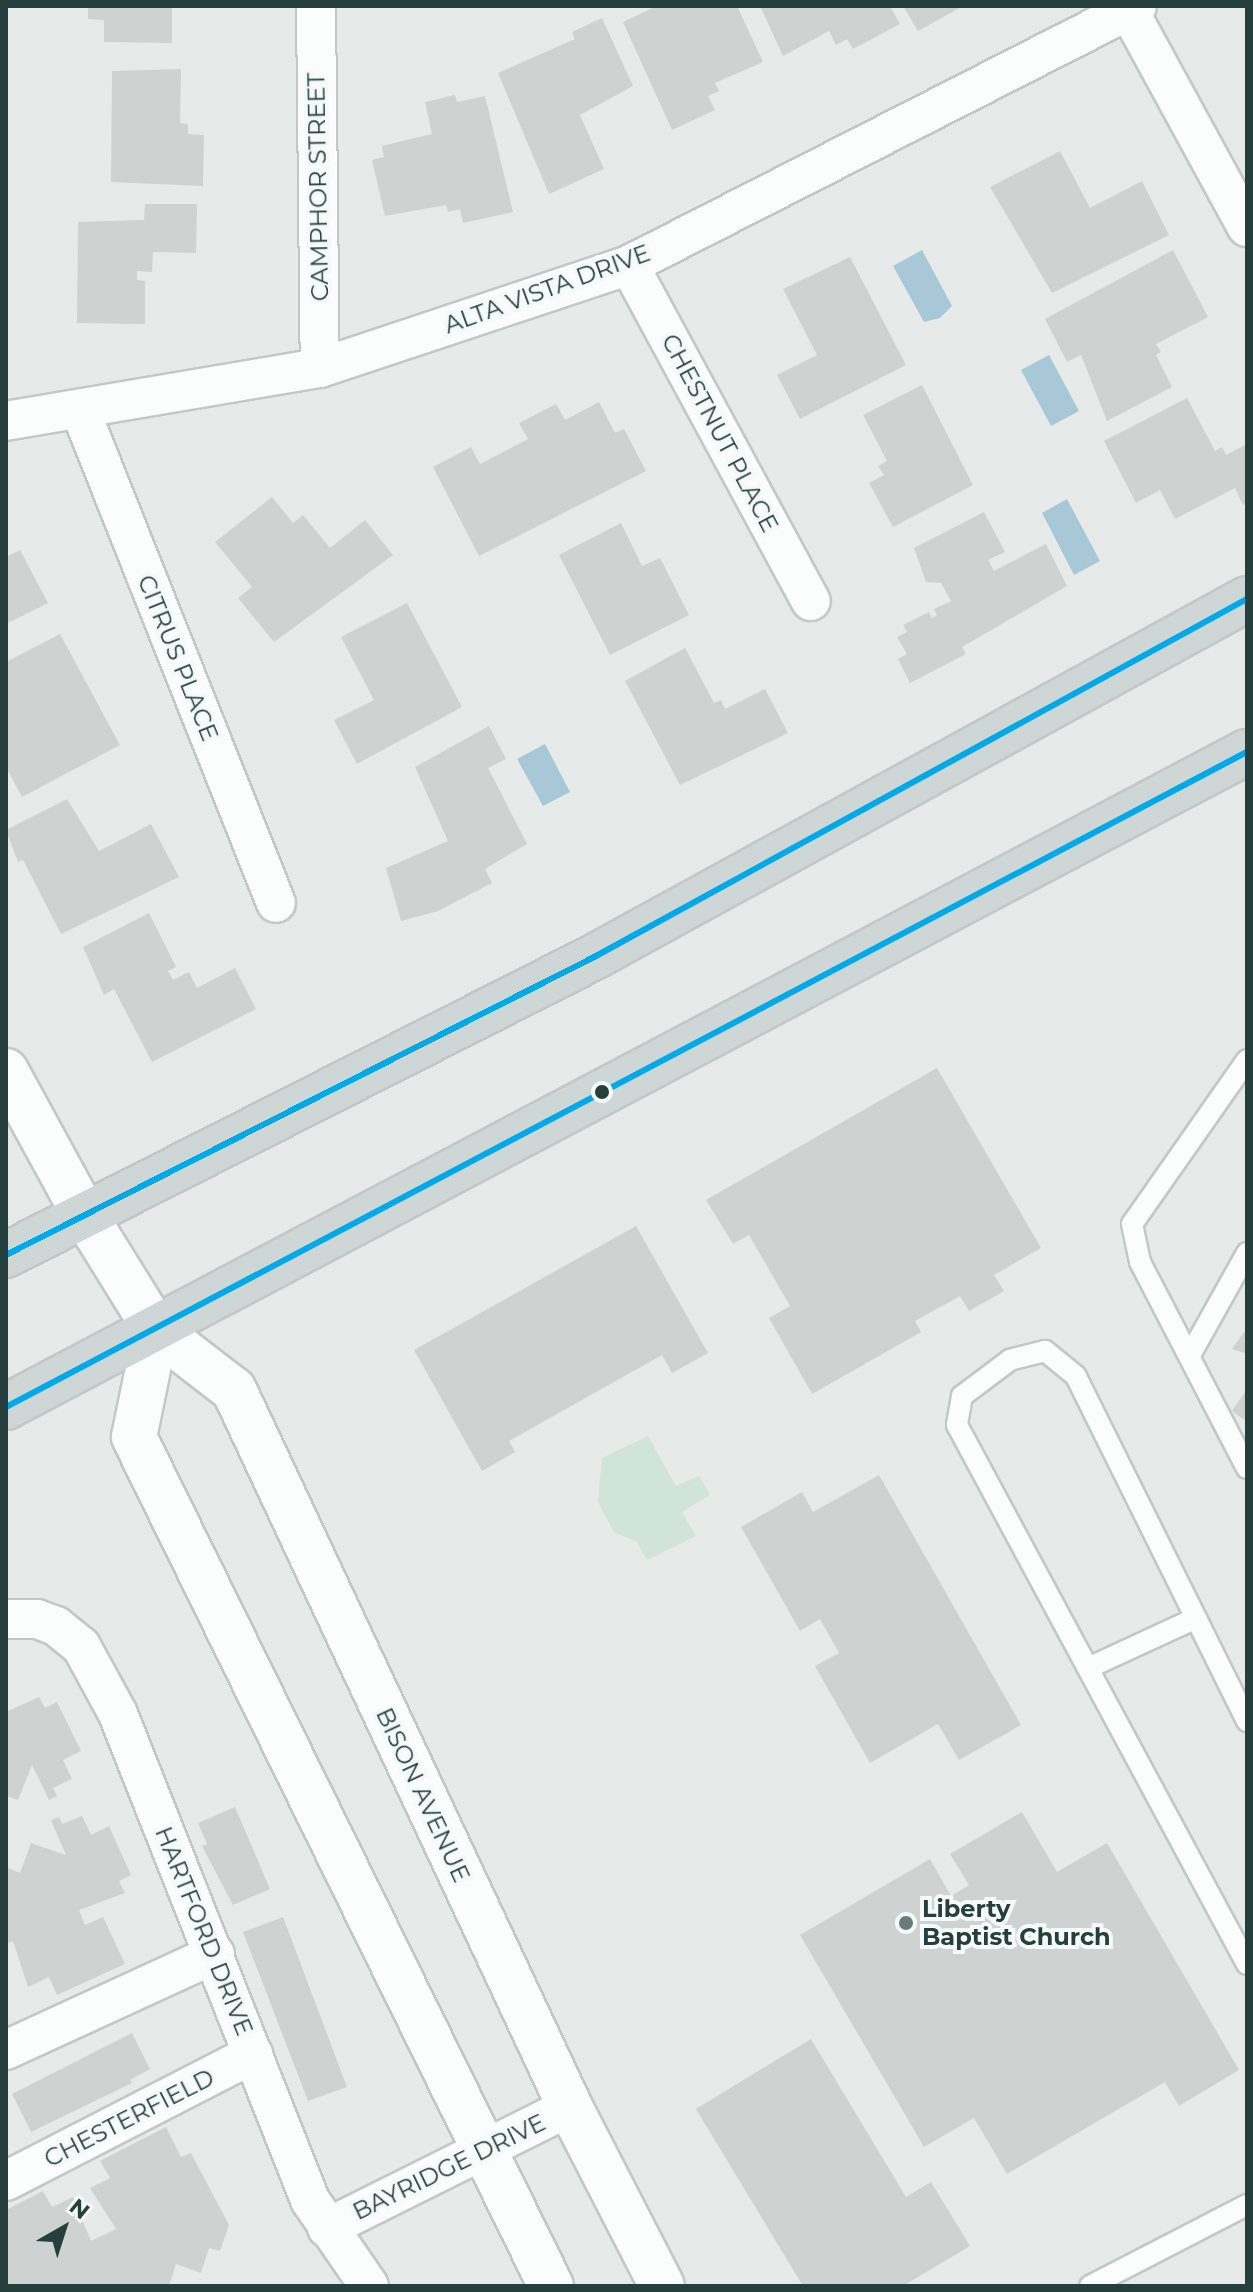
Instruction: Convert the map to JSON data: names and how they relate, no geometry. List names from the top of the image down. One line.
{"streets":{"main road":["BISON AVENUE"],"street":["CAMPHOR STREET","ALTA VISTA DRIVE","CHESTNUT PLACE","CITRUS PLACE","HARTFORD DRIVE","CHESTERFIELD","BAYRIDGE DRIVE"]},"crossings":[["CAMPHOR STREET","ALTA VISTA DRIVE"],["ALTA VISTA DRIVE","CHESTNUT PLACE"],["ALTA VISTA DRIVE","CITRUS PLACE"],["BISON AVENUE","BAYRIDGE DRIVE"],["HARTFORD DRIVE","CHESTERFIELD"],["HARTFORD DRIVE","BAYRIDGE DRIVE"]],"places":["Liberty Baptist Church"],"north":"top right"}
